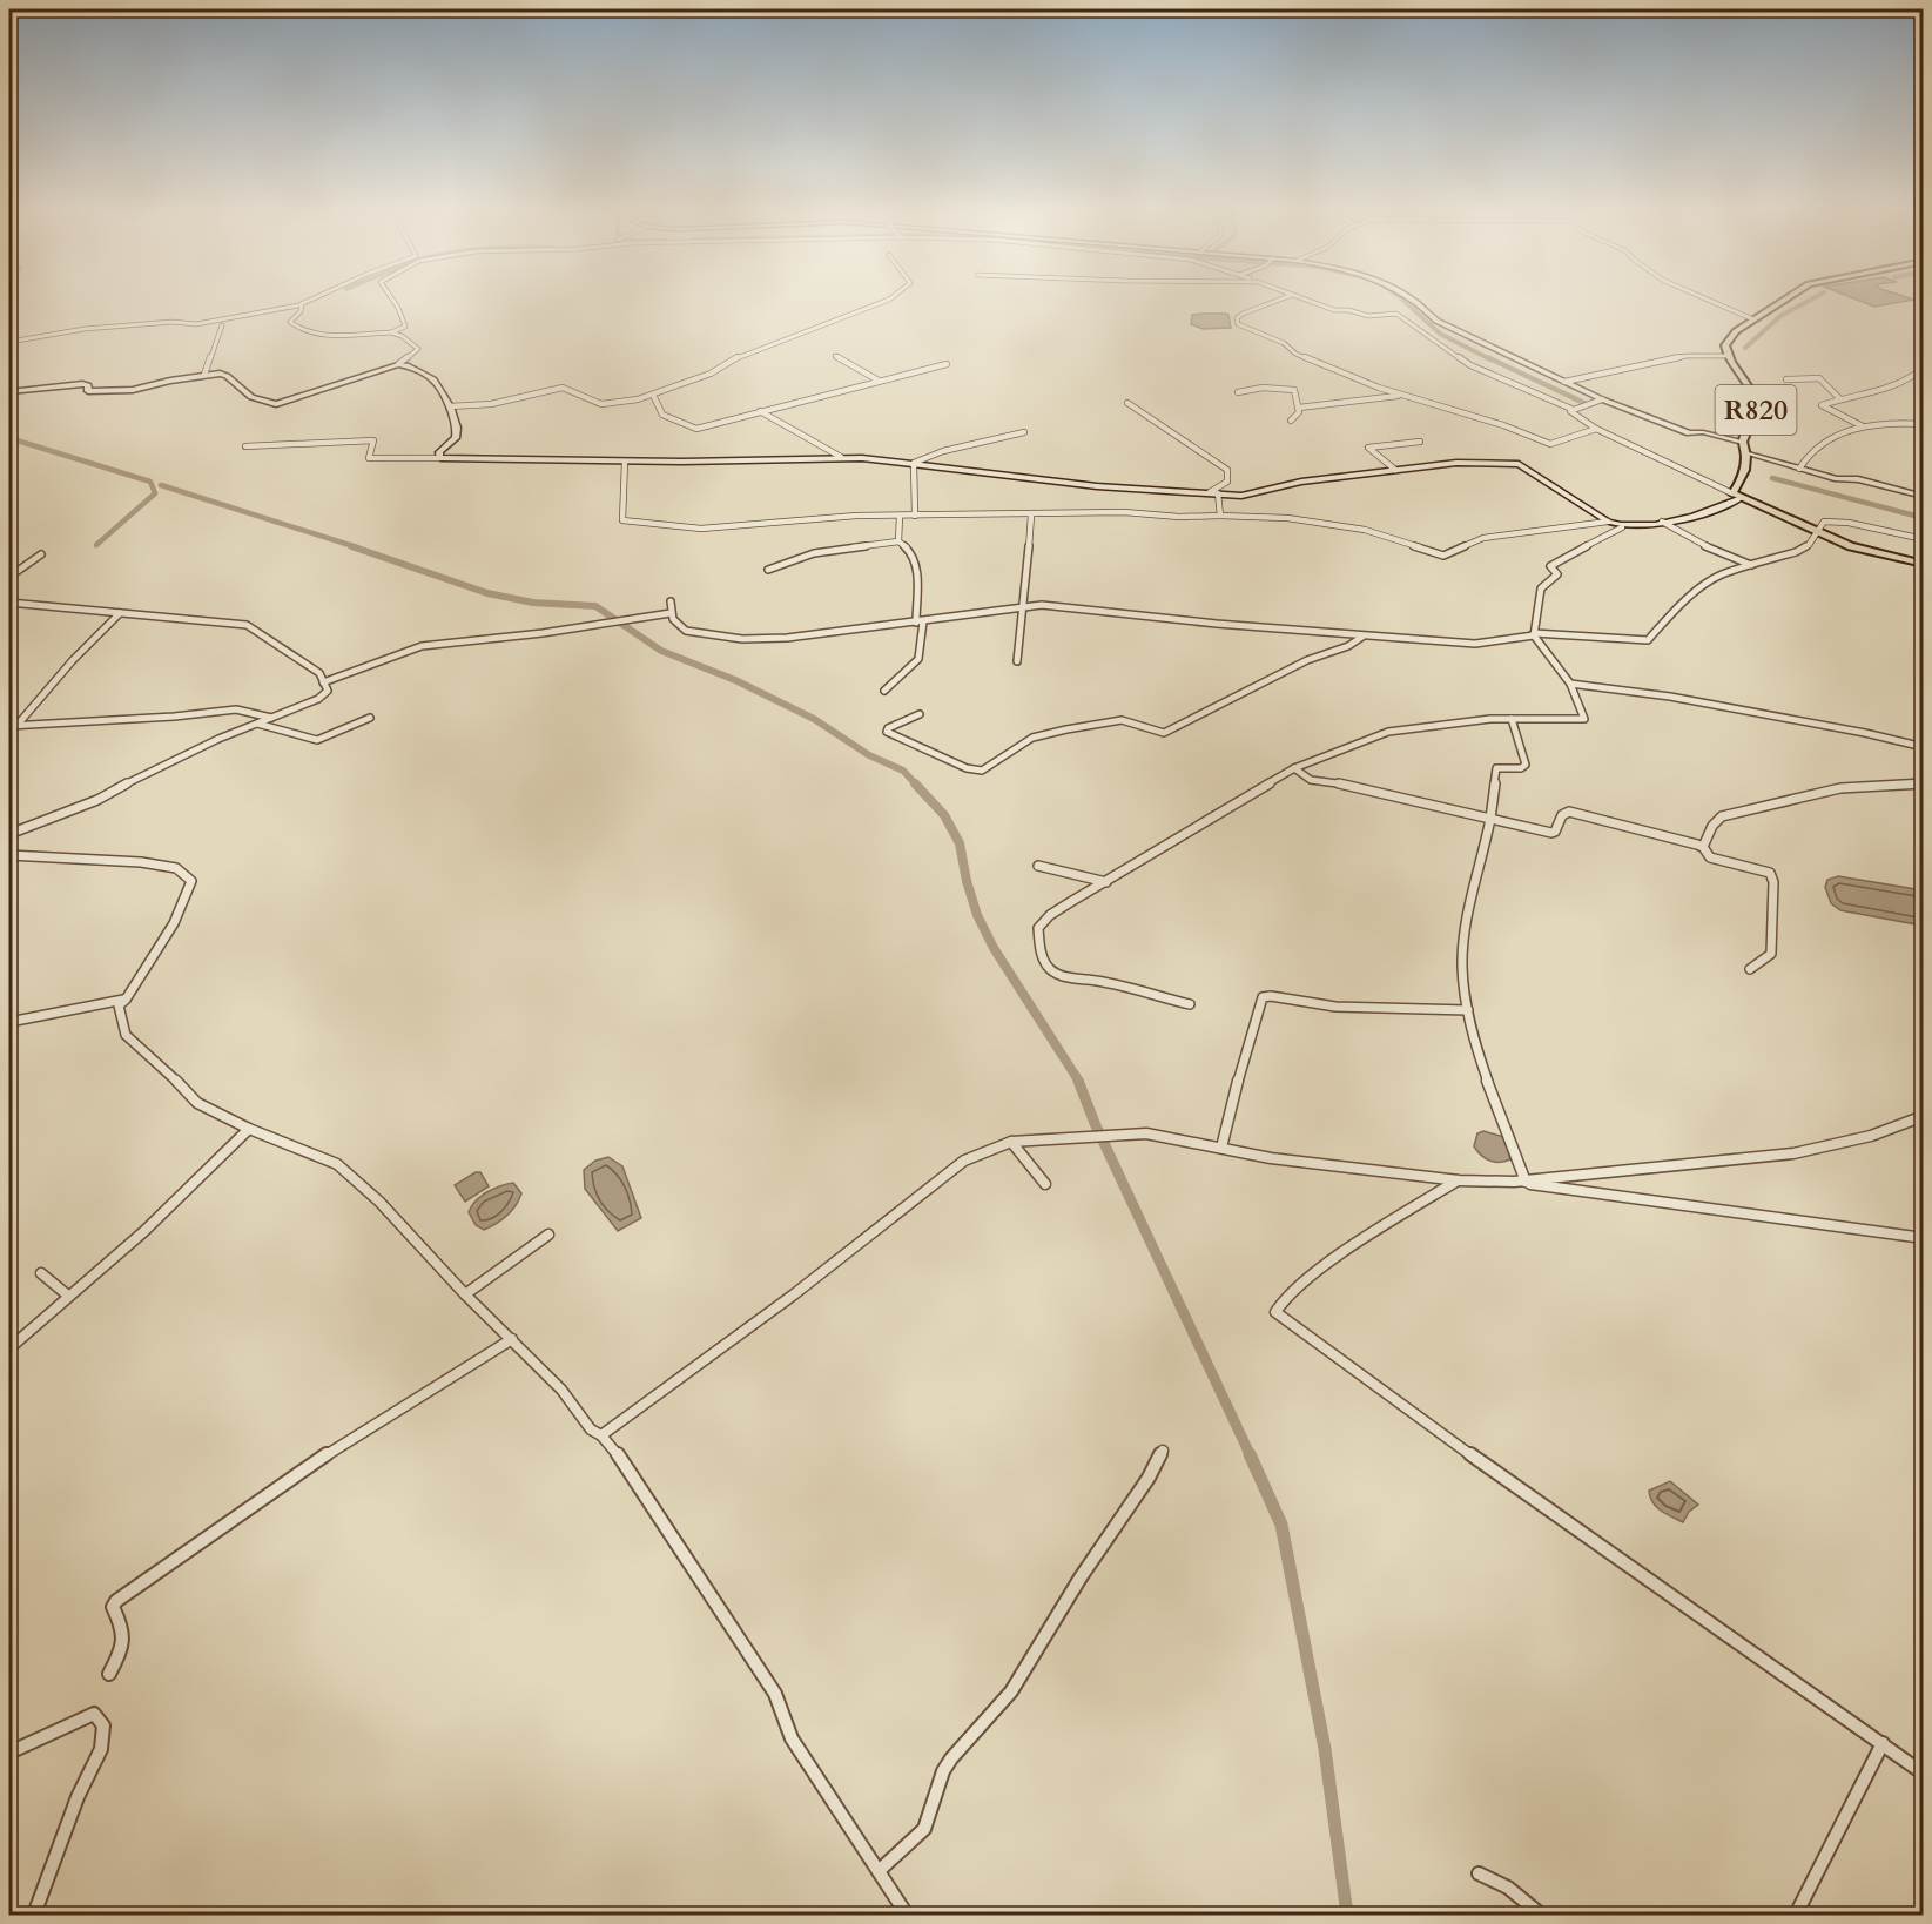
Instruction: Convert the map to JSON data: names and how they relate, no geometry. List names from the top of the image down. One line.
{"streets":{"main road":["R820"]}}
